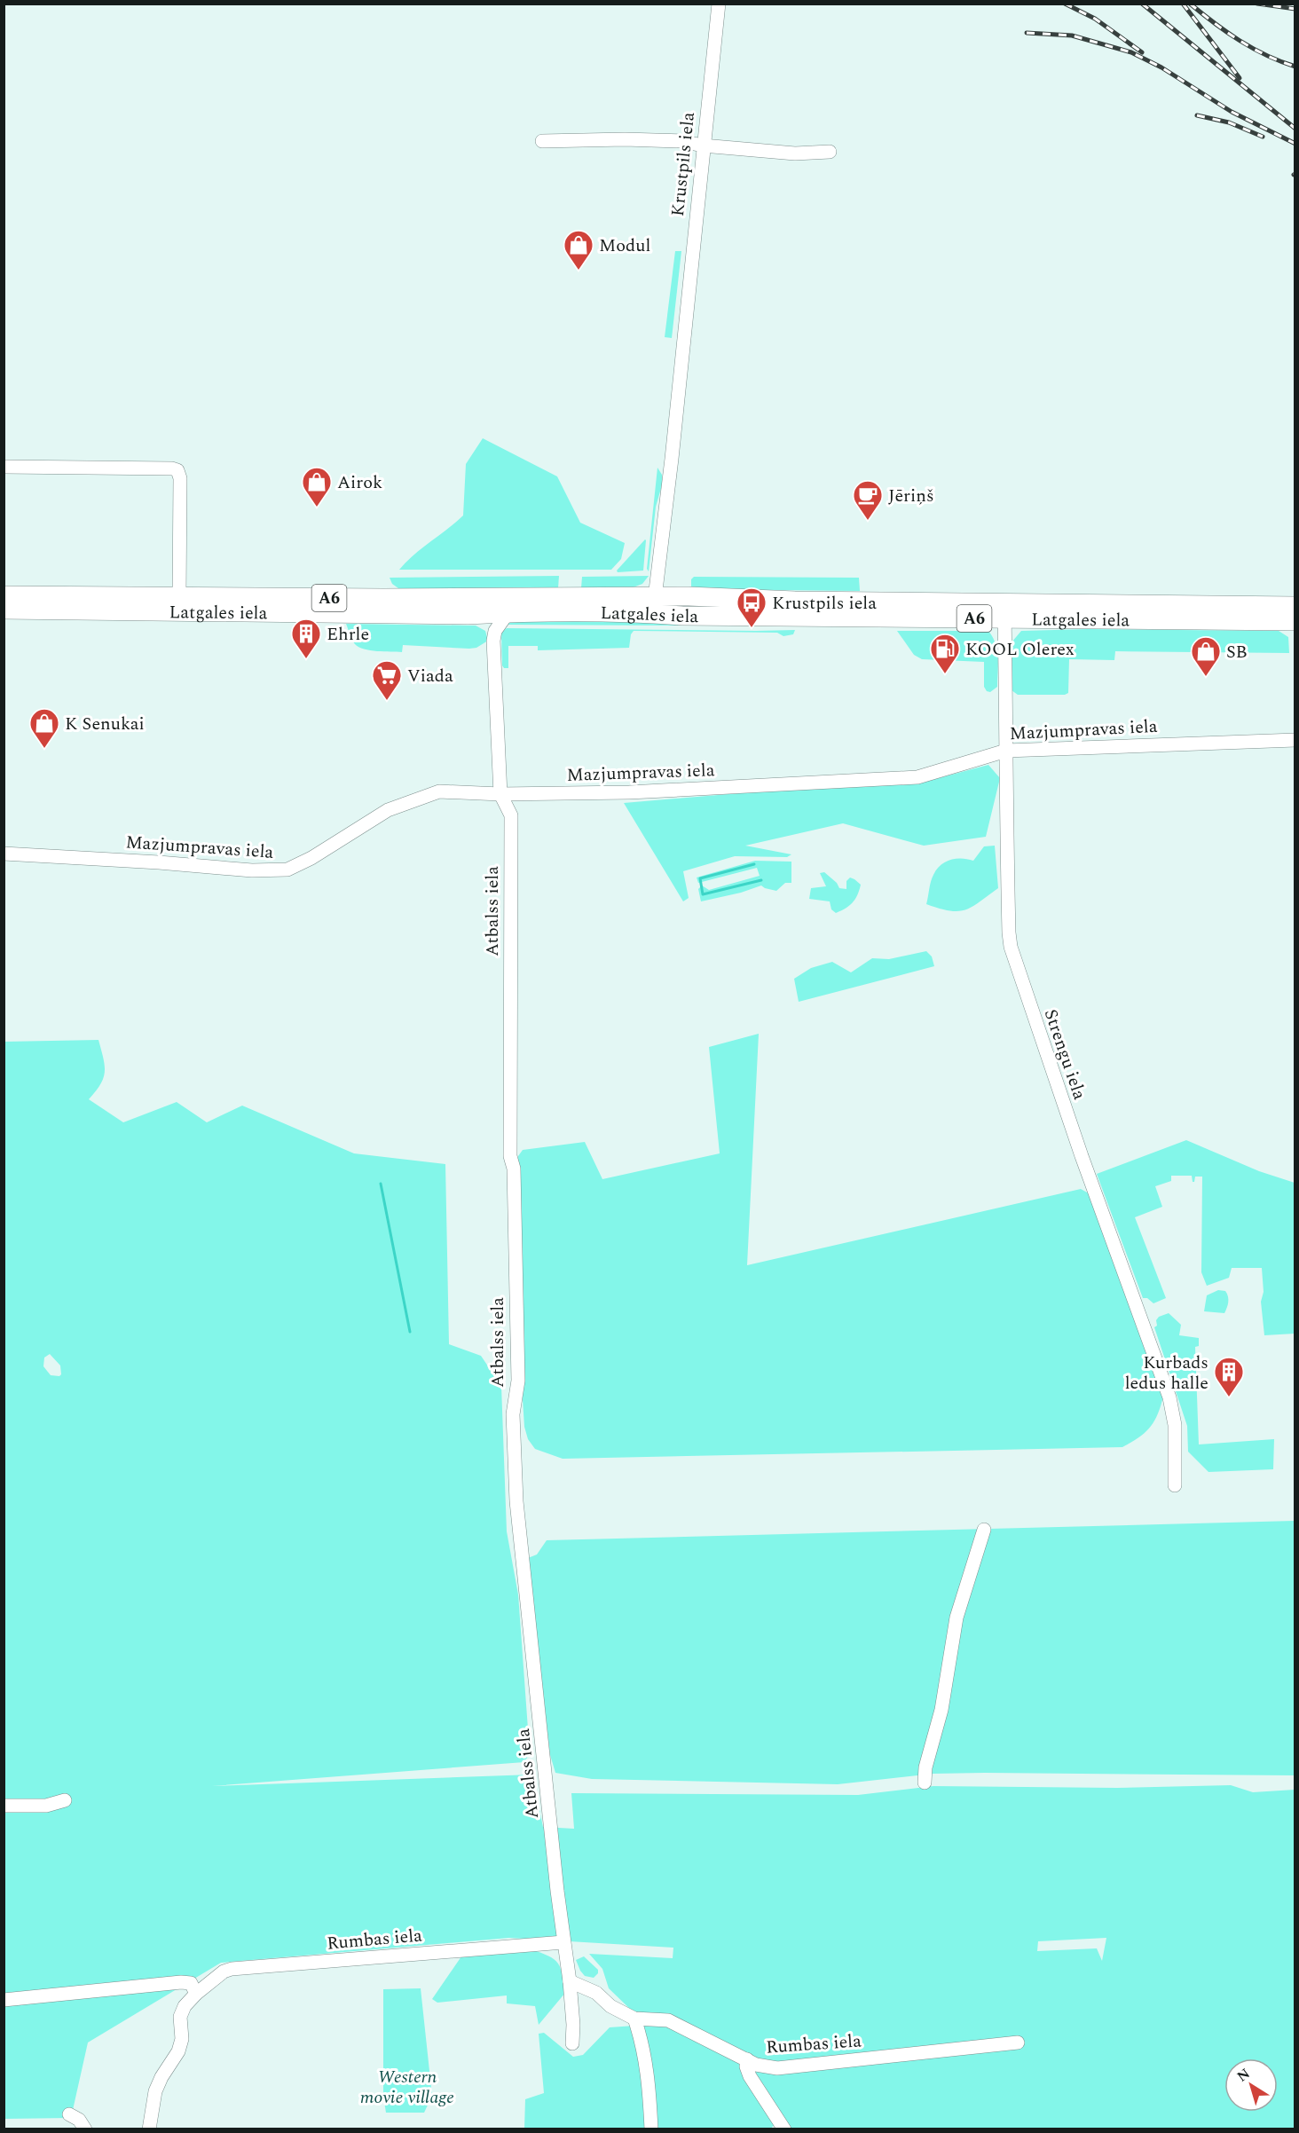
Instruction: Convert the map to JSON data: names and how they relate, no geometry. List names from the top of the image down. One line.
{"streets":{"highway":["A6","Latgales iela"],"street":["Krustpils iela","Mazjumpravas iela","Atbalss iela","Strengu iela","Rumbas iela"]},"crossings":[["Krustpils iela","Latgales iela"],["Latgales iela","Atbalss iela"],["Latgales iela","Strengu iela"],["Mazjumpravas iela","Atbalss iela"],["Mazjumpravas iela","Strengu iela"],["Atbalss iela","Rumbas iela"]],"parks":["Western movie village"],"places":{"shop":["Modul","Airok","SB","K Senukai"],"cafe":["Jēriņš"],"bus stop":["Krustpils iela"],"building":["Ehrle","Kurbads ledus halle"],"fuel station":["KOOL Olerex"],"supermarket":["Viada"]},"north":"top left"}
